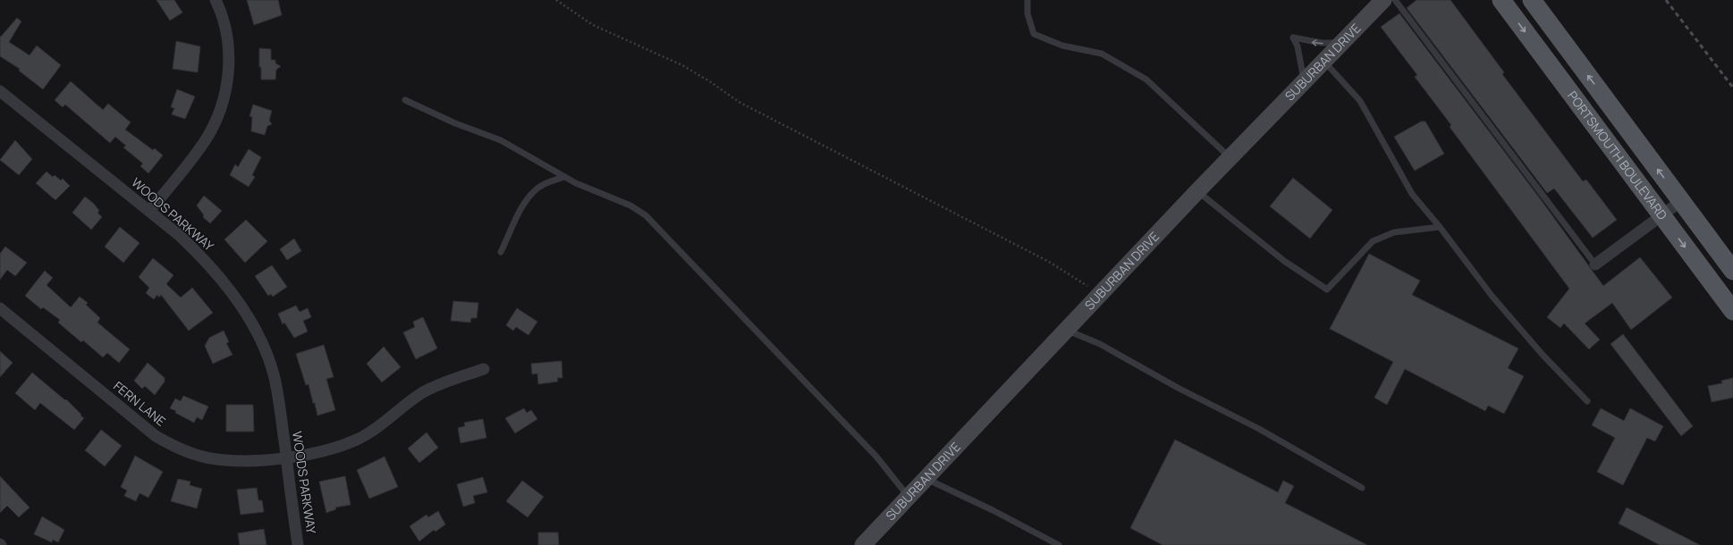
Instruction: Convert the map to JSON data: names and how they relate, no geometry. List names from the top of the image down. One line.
{"streets":{"main road":["SUBURBAN DRIVE","PORTSMOUTH BOULEVARD"],"street":["WOODS PARKWAY","FERN LANE"]},"crossings":[["WOODS PARKWAY","FERN LANE"]]}
